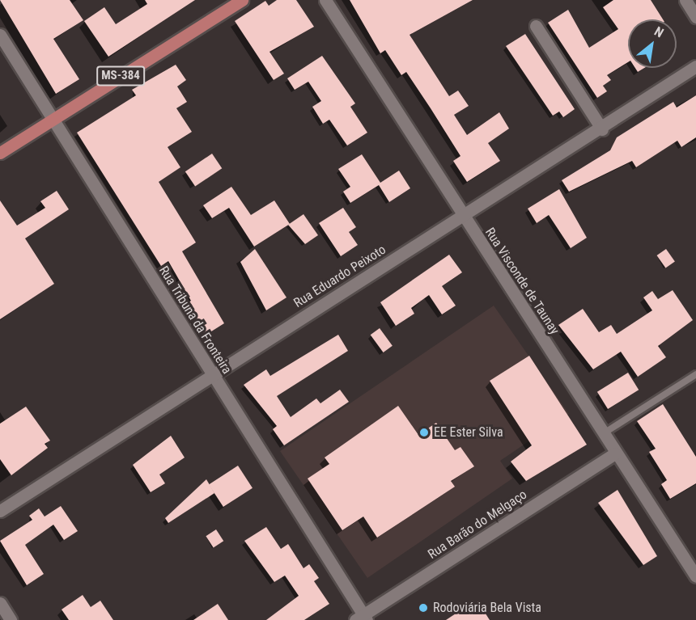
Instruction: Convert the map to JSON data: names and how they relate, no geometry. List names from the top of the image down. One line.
{"streets":{"main road":["MS-384"],"street":["Rua Eduardo Peixoto","Rua Visconde de Taunay","Rua Tribuna da Fronteira","Rua Barão do Melgaço"]},"crossings":[["MS-384","Rua Tribuna da Fronteira"],["Rua Eduardo Peixoto","Rua Visconde de Taunay"],["Rua Eduardo Peixoto","Rua Tribuna da Fronteira"],["Rua Visconde de Taunay","Rua Barão do Melgaço"],["Rua Tribuna da Fronteira","Rua Barão do Melgaço"]],"places":["EE Ester Silva","Rodoviária Bela Vista"],"north":"top right"}
